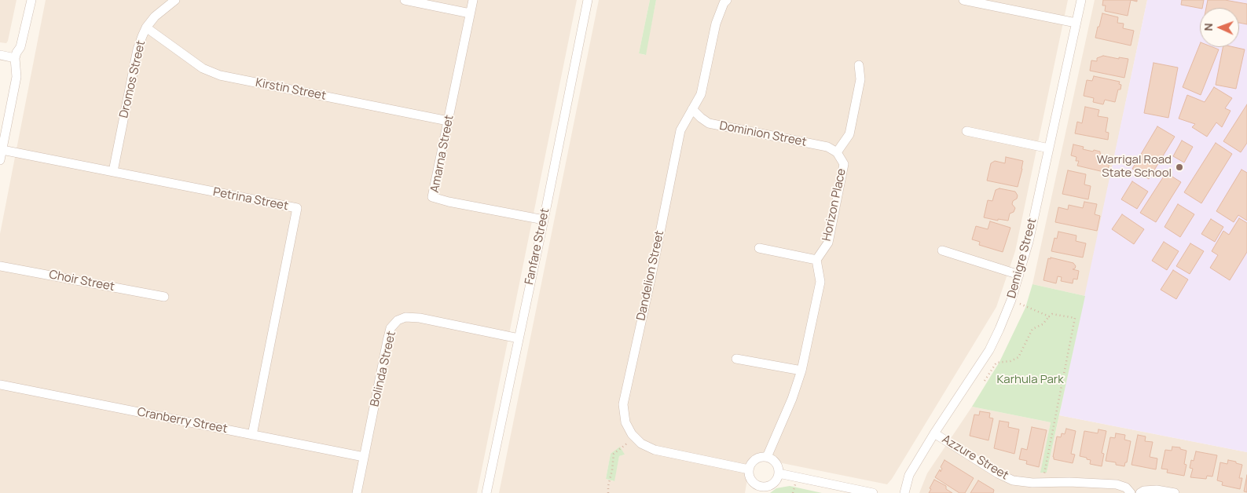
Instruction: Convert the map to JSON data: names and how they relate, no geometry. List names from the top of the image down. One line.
{"streets":{"street":["Dromos Street","Kirstin Street","Dominion Street","Amarna Street","Petrina Street","Horizon Place","Fanfare Street","Demigre Street","Dandelion Street","Choir Street","Bolinda Street","Cranberry Street","Azzure Street"]},"crossings":[["Dromos Street","Kirstin Street"],["Dromos Street","Petrina Street"],["Kirstin Street","Amarna Street"],["Dominion Street","Horizon Place"],["Dominion Street","Dandelion Street"],["Amarna Street","Fanfare Street"],["Petrina Street","Cranberry Street"],["Fanfare Street","Bolinda Street"],["Demigre Street","Azzure Street"],["Bolinda Street","Cranberry Street"]],"parks":["Karhula Park"],"places":["Warrigal Road State School"],"north":"left"}
